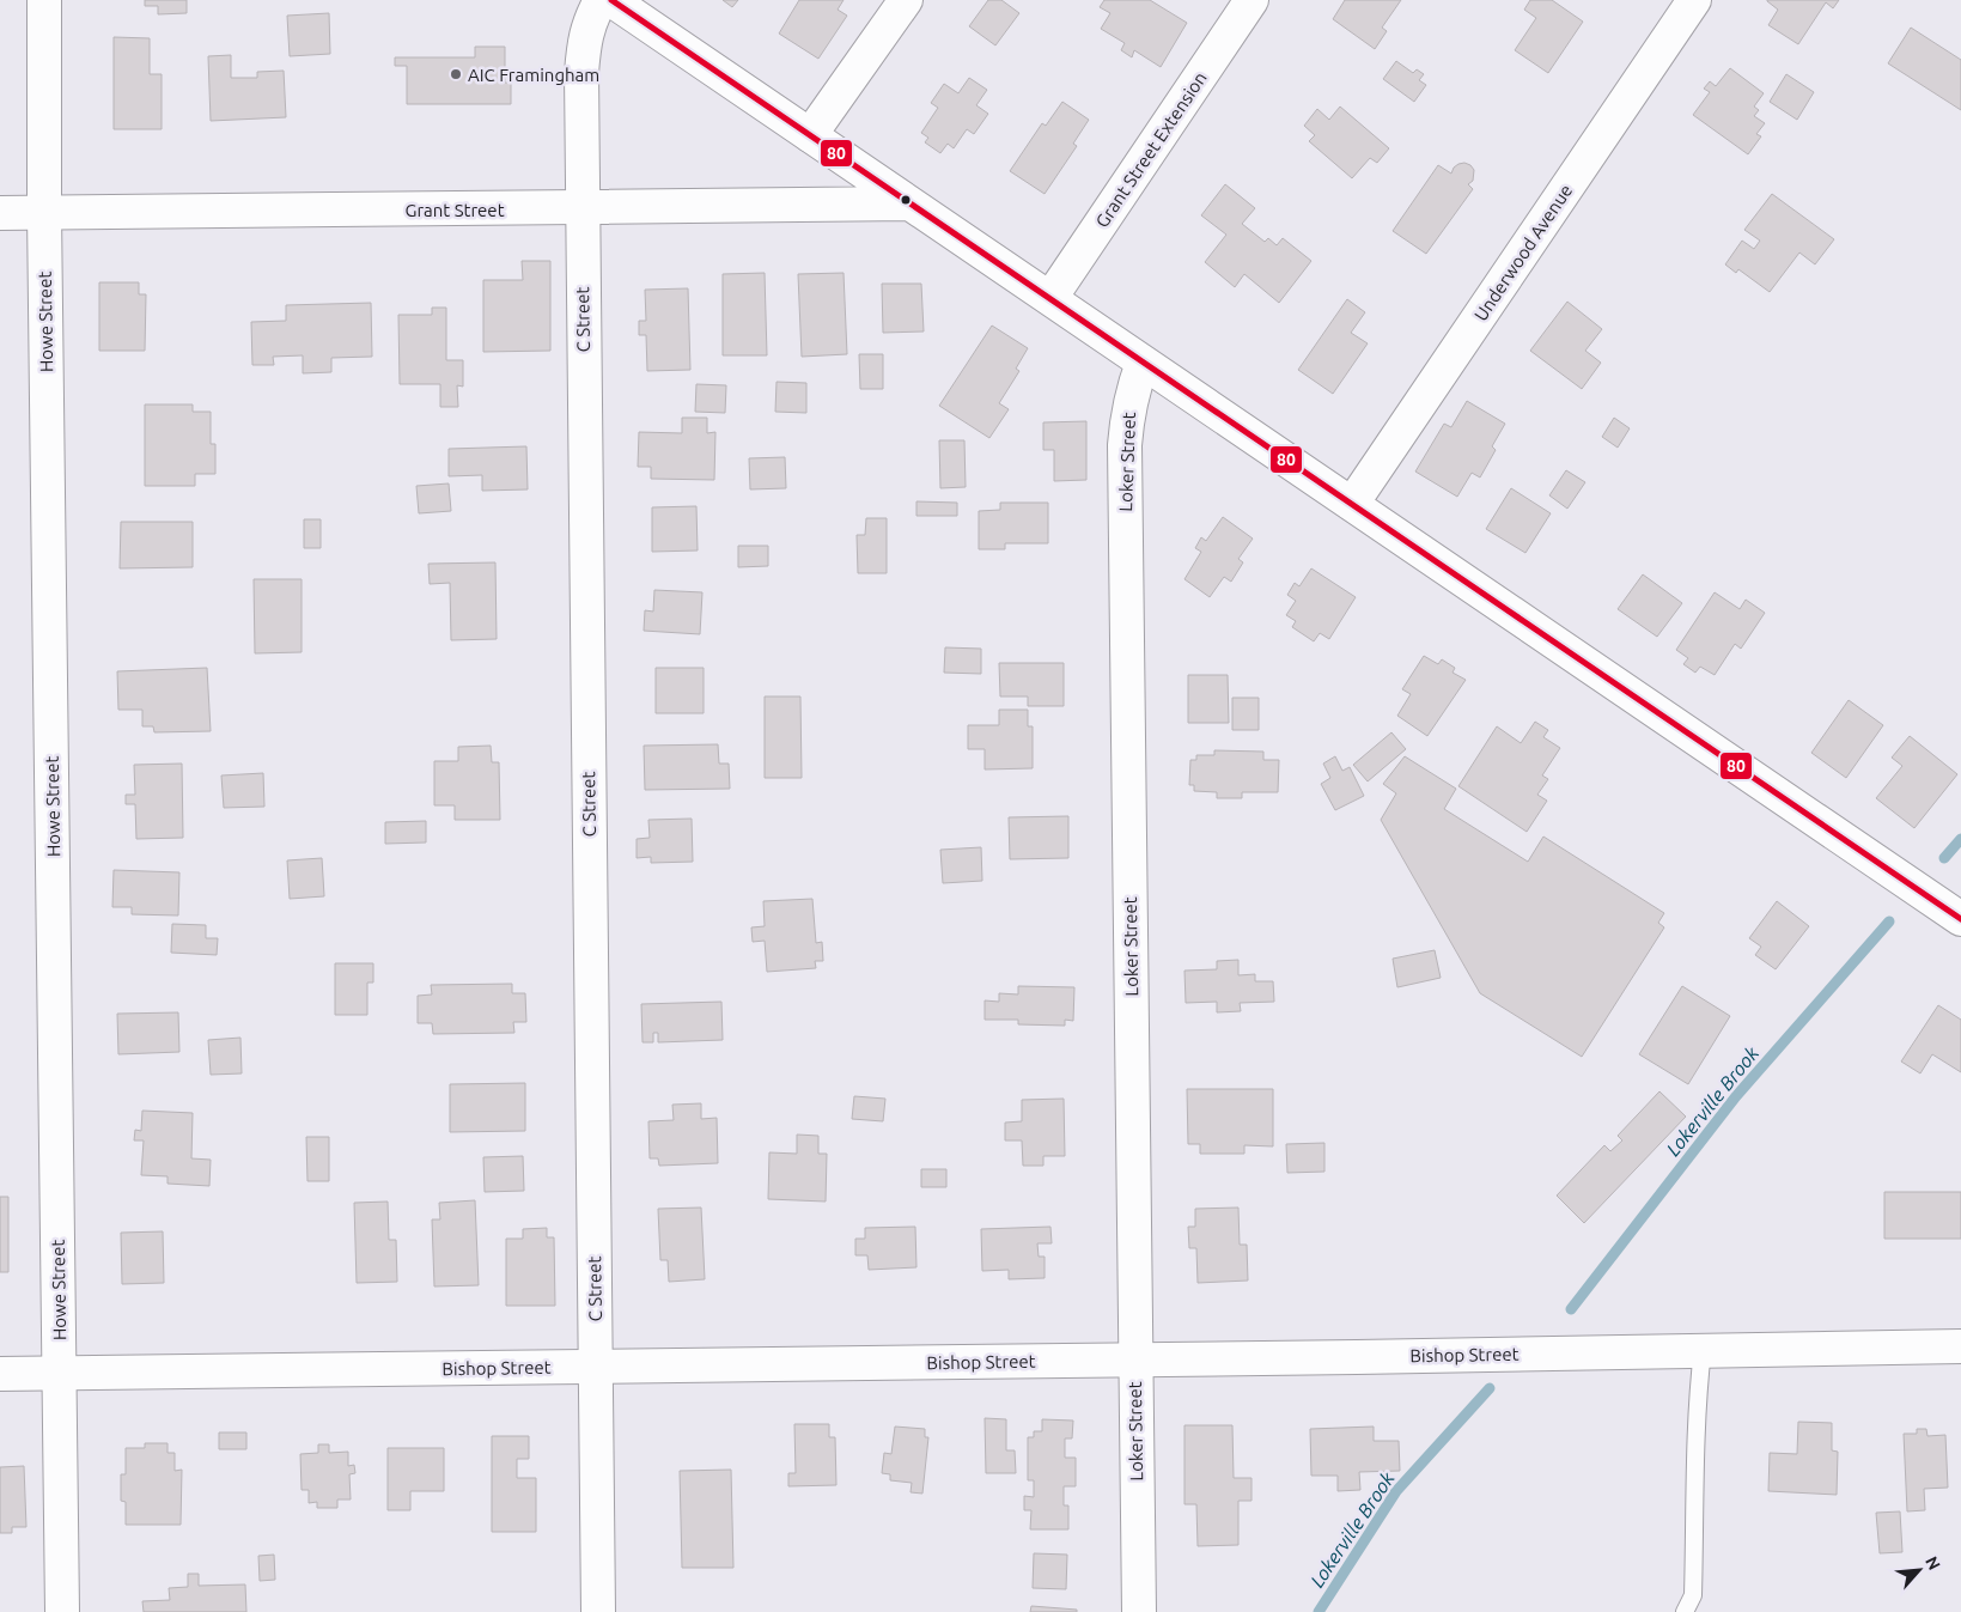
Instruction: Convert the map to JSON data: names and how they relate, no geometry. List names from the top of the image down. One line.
{"streets":{"street":["Grant Street Extension","Grant Street","Underwood Avenue","C Street","Howe Street","Loker Street","Bishop Street"]},"crossings":[["Grant Street","C Street"],["Grant Street","Howe Street"],["C Street","Bishop Street"],["Howe Street","Bishop Street"],["Loker Street","Bishop Street"]],"water":["Lokerville Brook"],"places":["AIC Framingham"],"lines":["transit line 80"],"north":"top right"}
